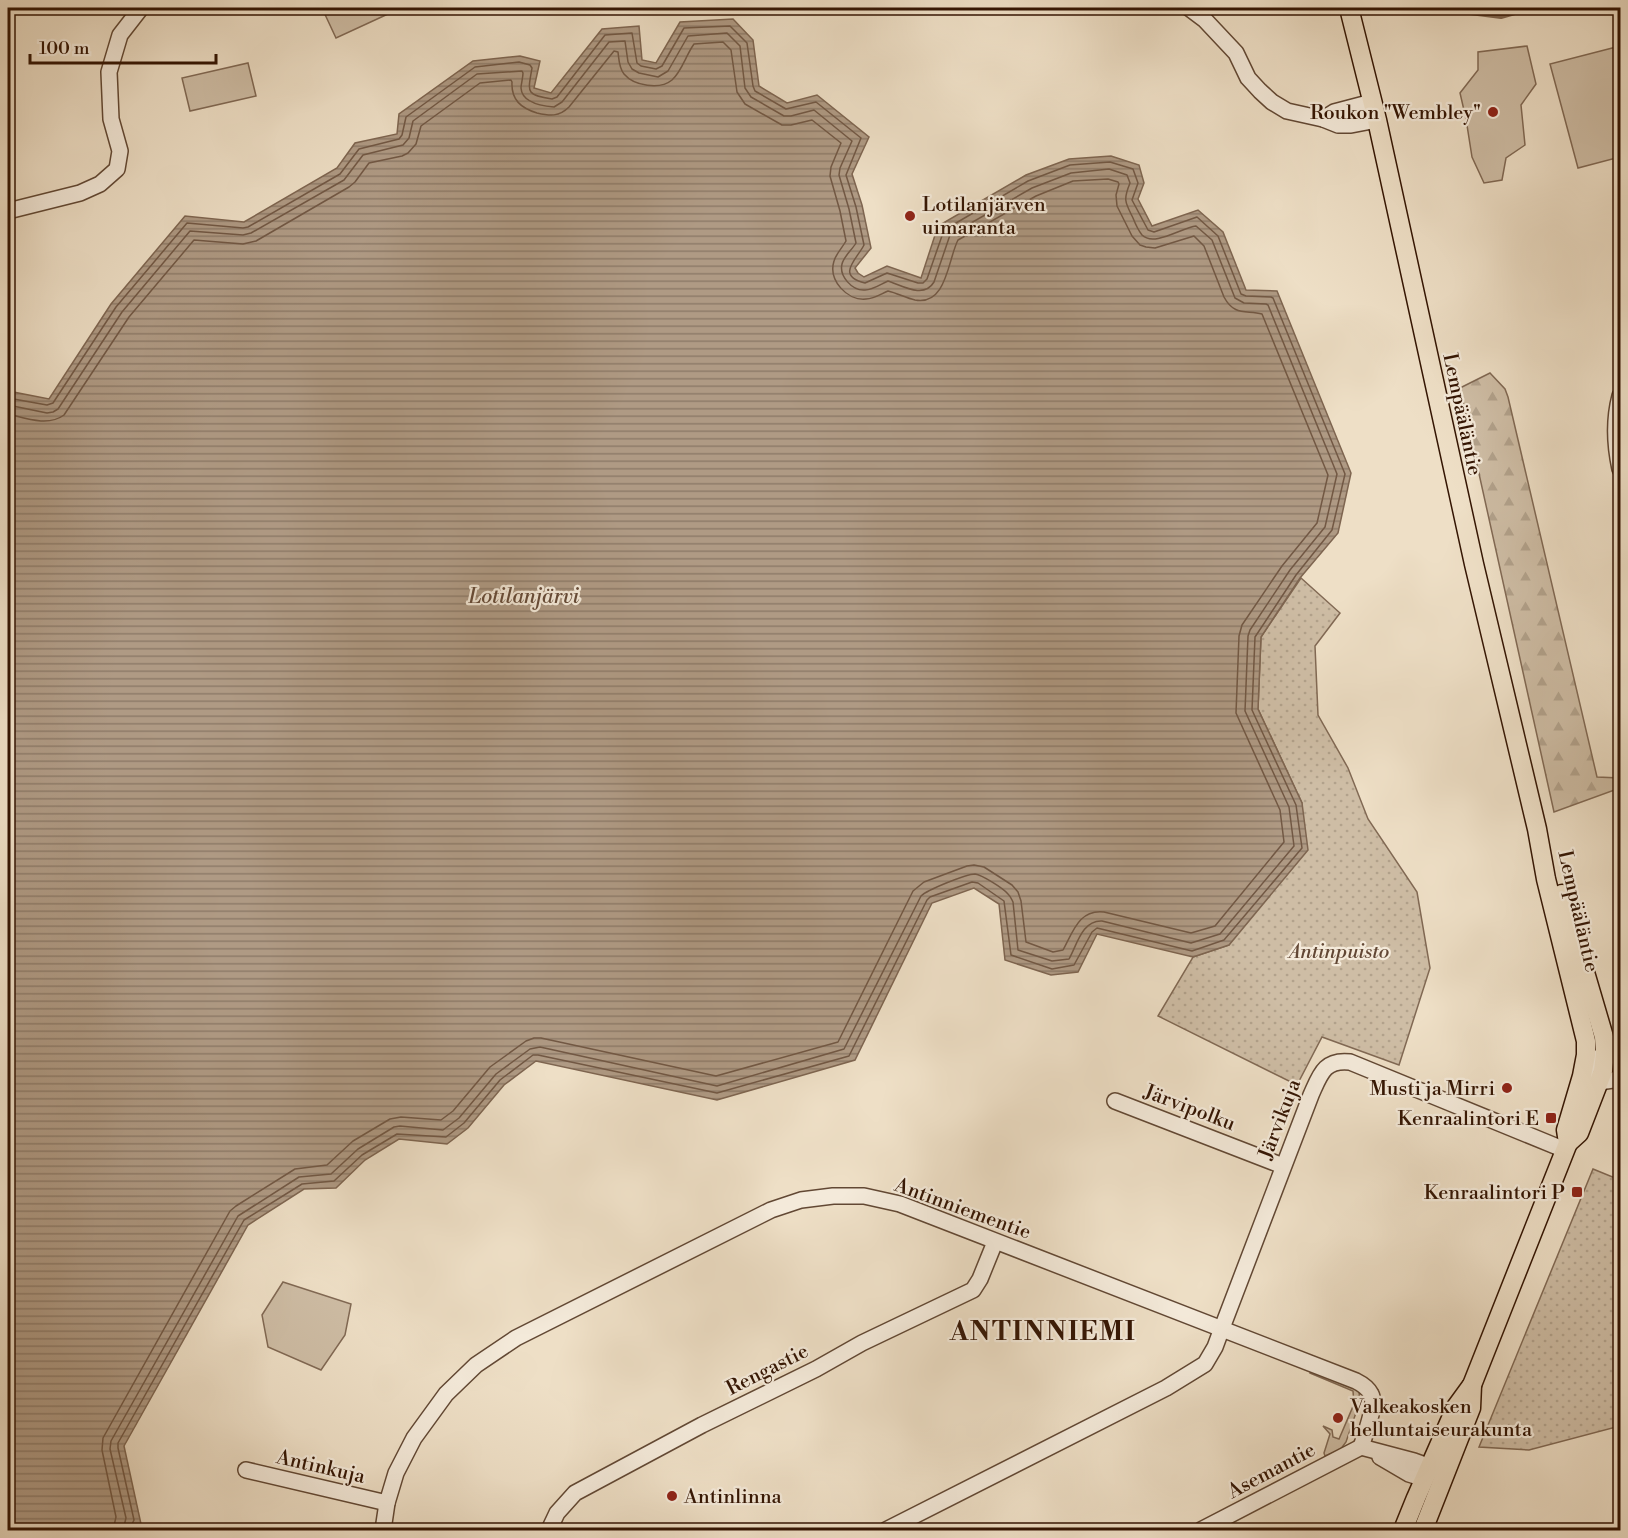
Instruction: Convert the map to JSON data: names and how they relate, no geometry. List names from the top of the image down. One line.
{"streets":{"main road":["Lempääläntie"],"street":["Järvipolku","Järvikuja","Antinniementie","Rengastie","Antinkuja","Asemantie"]},"crossings":[["Lempääläntie","Järvikuja"],["Järvipolku","Järvikuja"],["Järvikuja","Antinniementie"],["Antinniementie","Rengastie"],["Antinniementie","Antinkuja"],["Antinniementie","Asemantie"]],"districts":["ANTINNIEMI"],"water":["Lotilanjärvi"],"parks":["Antinpuisto"],"places":{"other":["Roukon \"Wembley\"","Lotilanjärven uimaranta","Musti ja Mirri","Valkeakosken helluntaiseurakunta","Antinlinna"],"transit":["Kenraalintori E","Kenraalintori P"]},"scale_bar":"100 m"}
